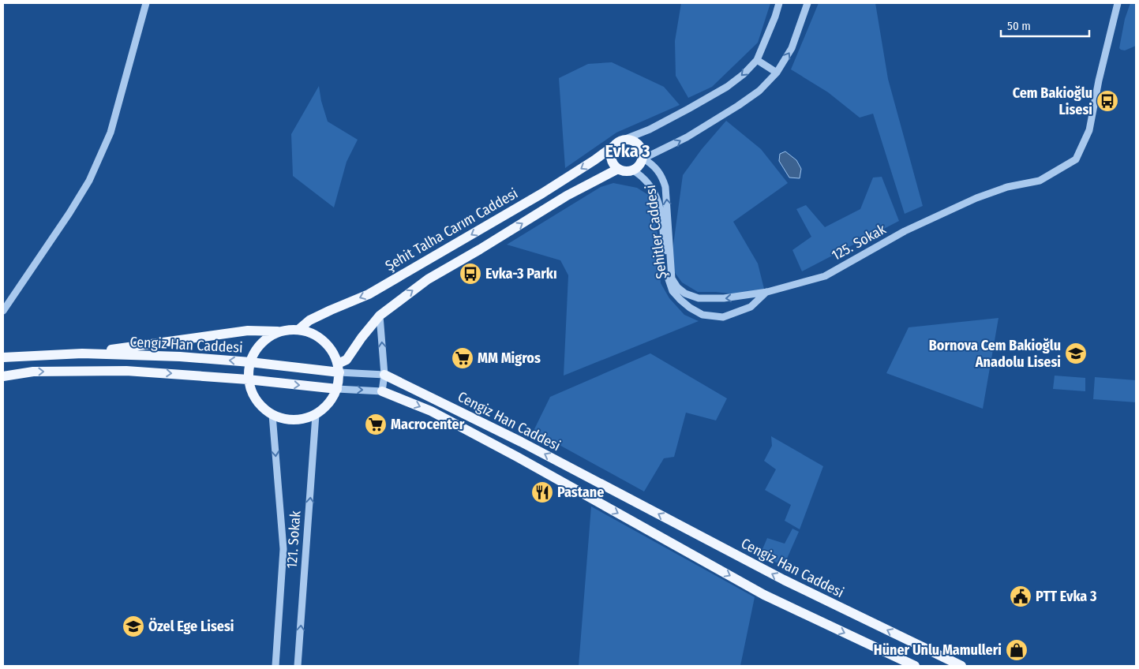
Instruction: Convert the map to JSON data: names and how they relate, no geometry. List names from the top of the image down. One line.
{"streets":{"main road":["Şehit Talha Carım Caddesi","Cengiz Han Caddesi"],"street":["Şehitler Caddesi","125. Sokak","121. Sokak"]},"crossings":[["Şehit Talha Carım Caddesi","Şehitler Caddesi"],["Şehitler Caddesi","125. Sokak"]],"districts":["Evka 3"],"places":{"bus stop":["Cem Bakioğlu Lisesi","Evka-3 Parkı"],"school or university":["Bornova Cem Bakioğlu Anadolu Lisesi","Özel Ege Lisesi"],"supermarket":["MM Migros","Macrocenter"],"restaurant":["Pastane"],"public building":["PTT Evka 3"],"shop":["Hüner Unlu Mamulleri"]},"scale_bar":"50 m"}
